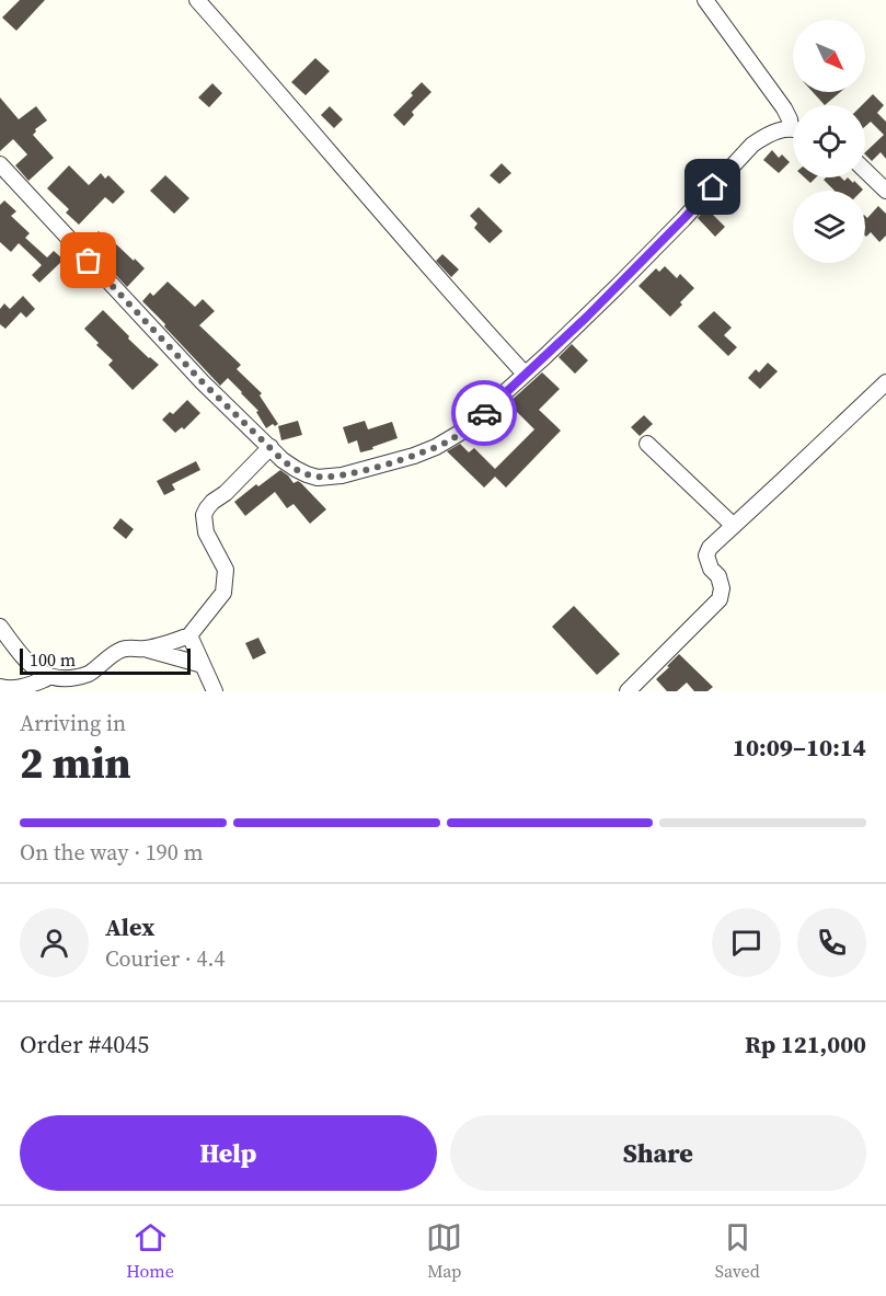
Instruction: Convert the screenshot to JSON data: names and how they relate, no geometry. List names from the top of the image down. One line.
{"scale_bar":"100 m","north":"bottom right","page":{"scale":"100 m","heading":["2 min","Arriving in","10:09–10:14"],"panel":["Alex","Courier · 4.4","Order #4045","Rp 121,000"],"bar":"On the way · 190 m","buttons":["Help","Share"],"tabs":["Home","Map","Saved"]}}
